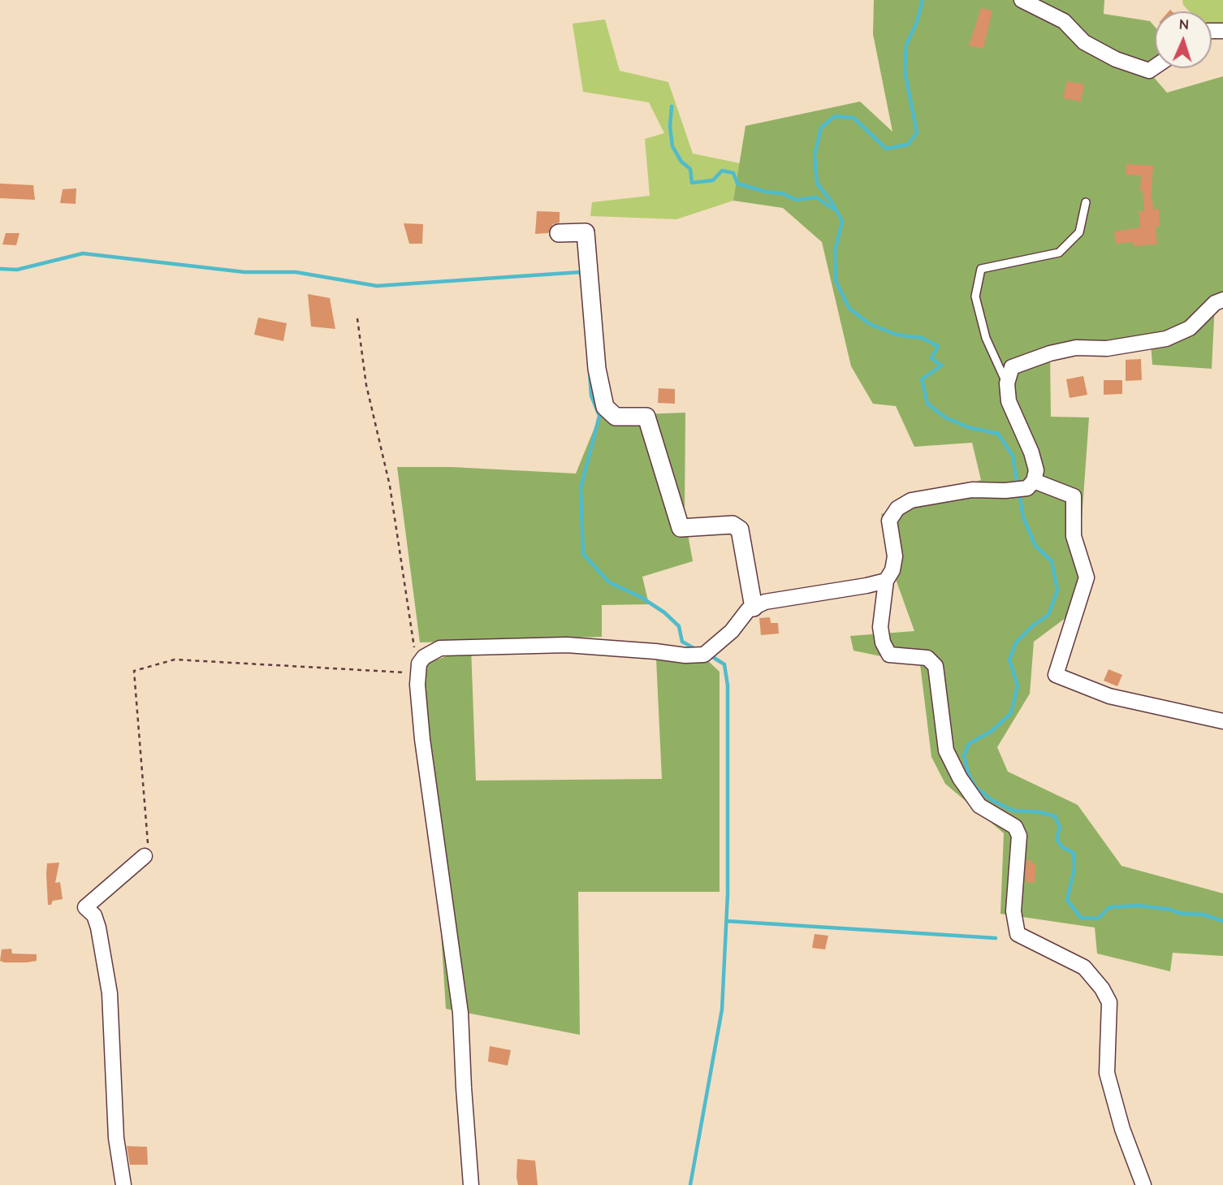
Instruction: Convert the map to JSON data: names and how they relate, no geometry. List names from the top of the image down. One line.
{"north":"top"}
